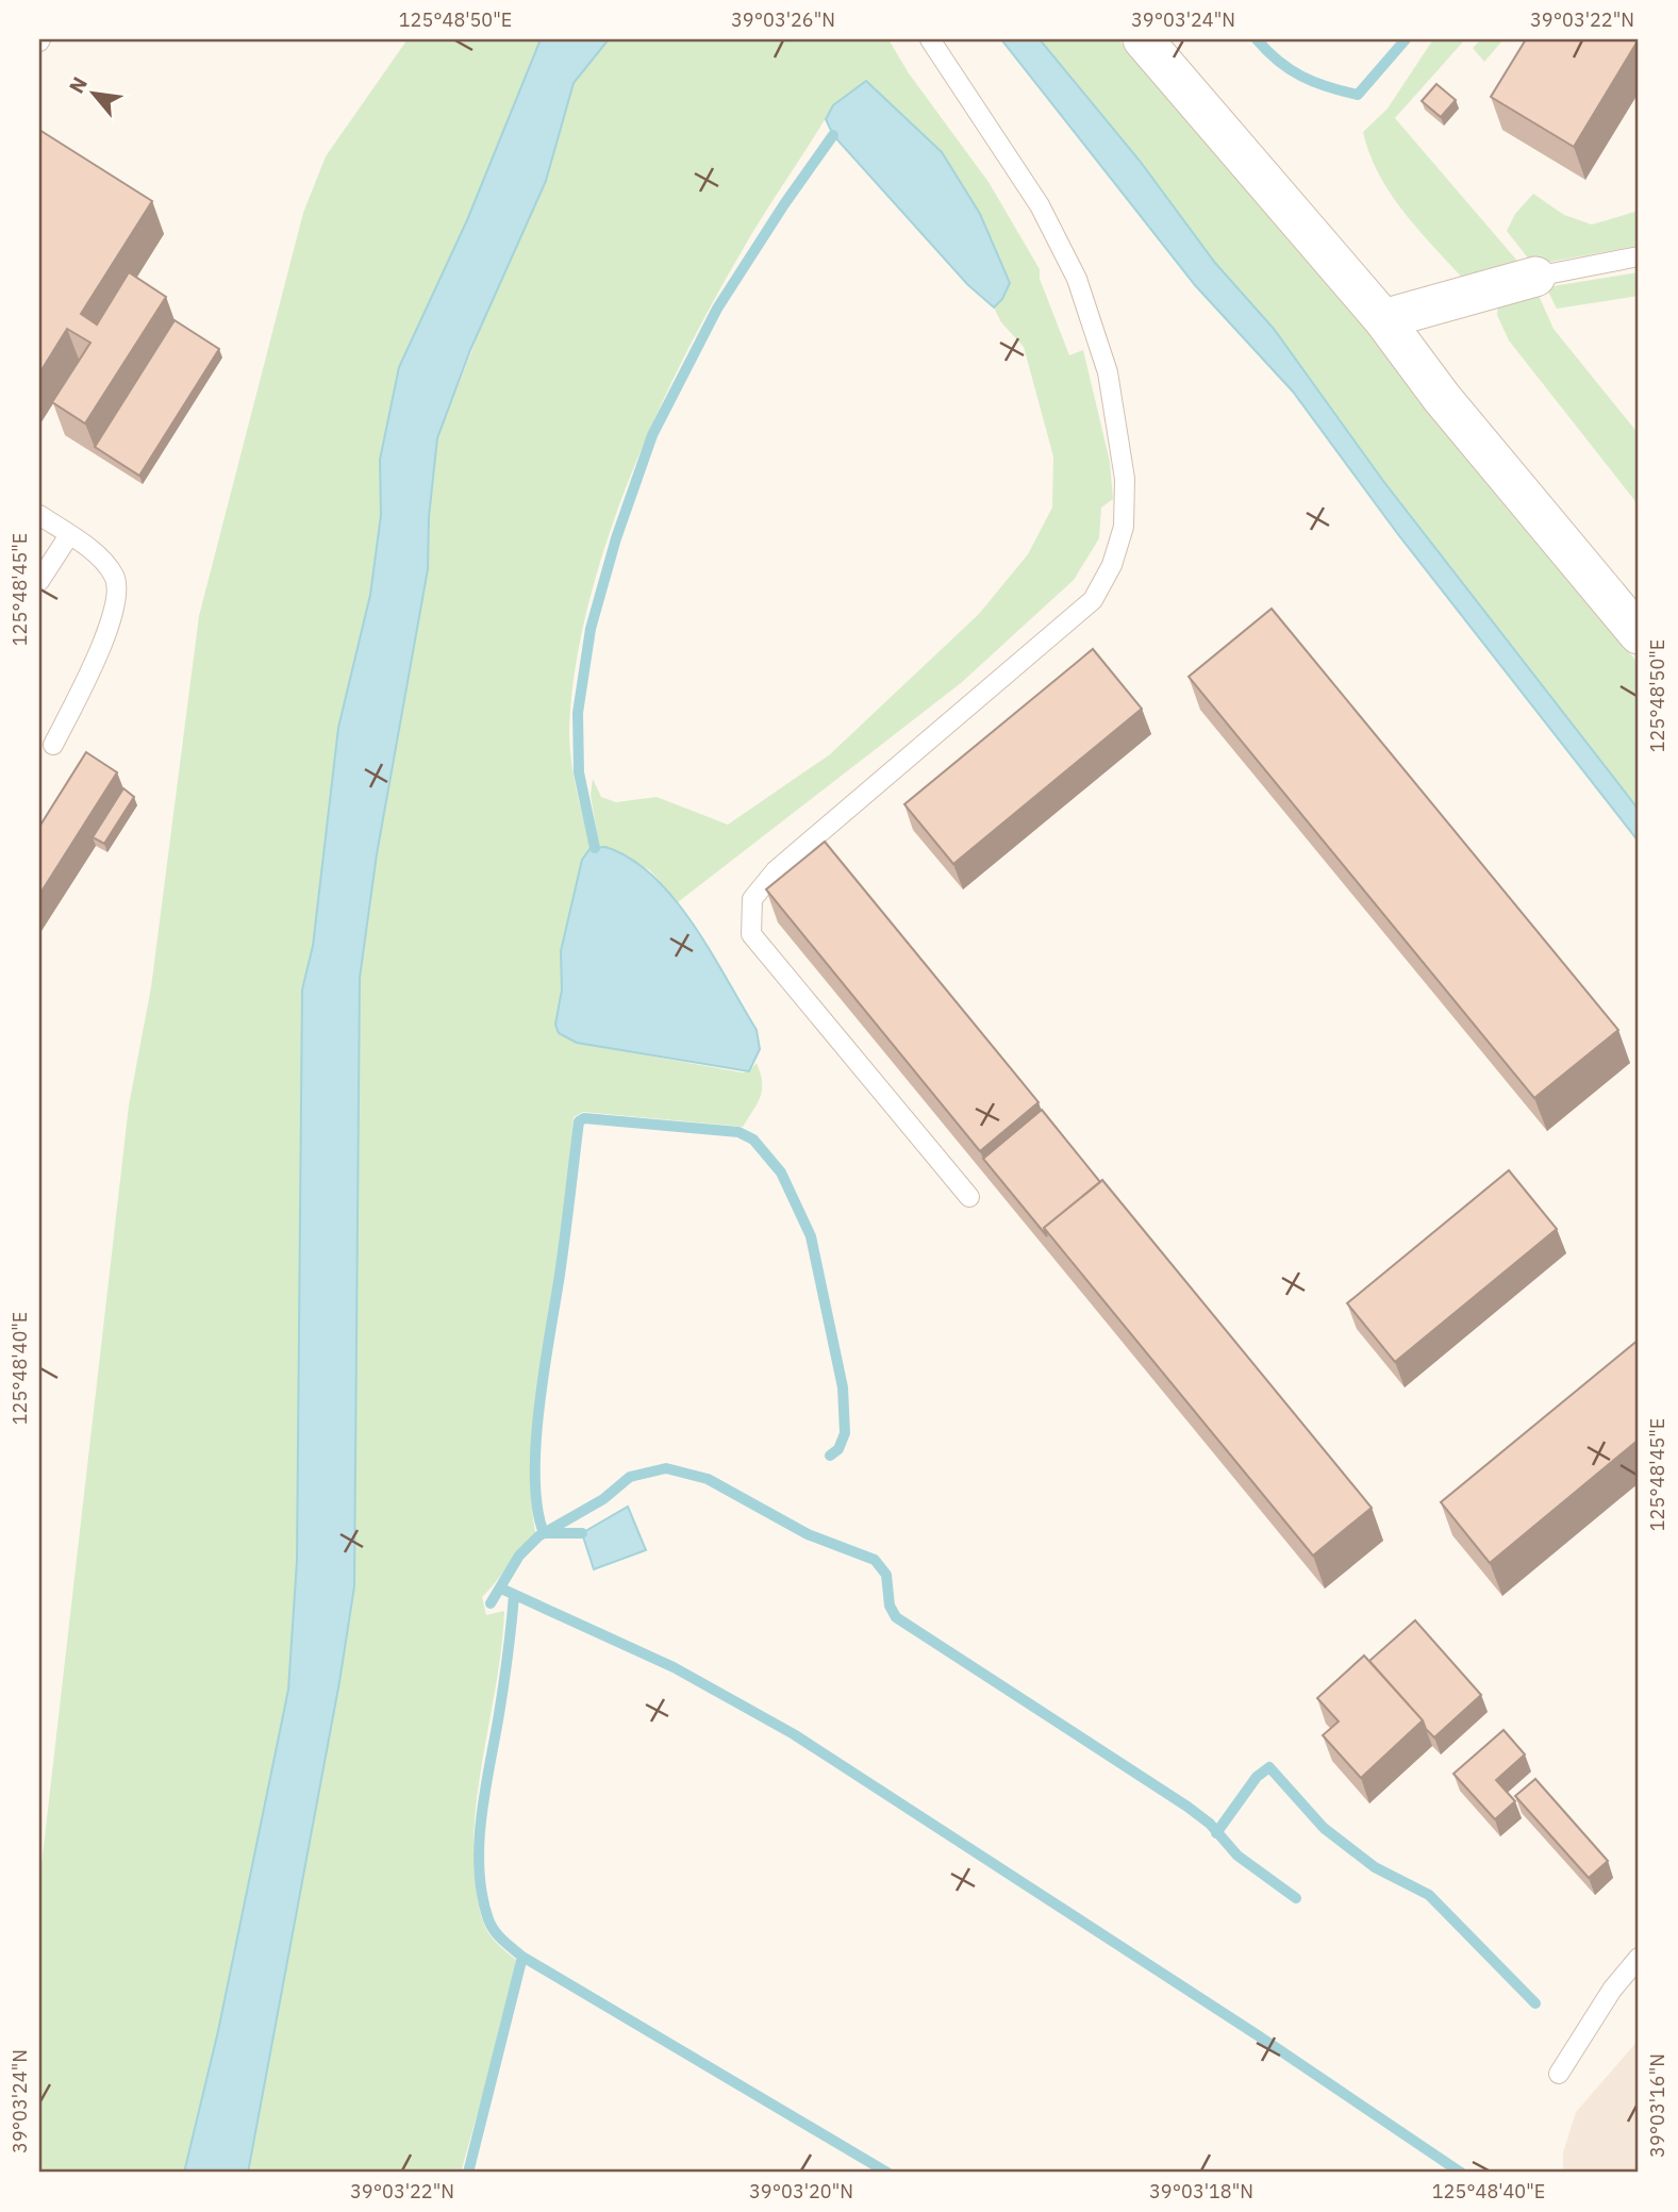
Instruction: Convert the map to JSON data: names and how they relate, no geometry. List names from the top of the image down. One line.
{"north":"top left","coordinates":["125°48'50\"E","39°03'26\"N","39°03'24\"N","39°03'22\"N","125°48'45\"E","125°48'40\"E","39°03'16\"N","39°03'20\"N","39°03'18\"N"]}
